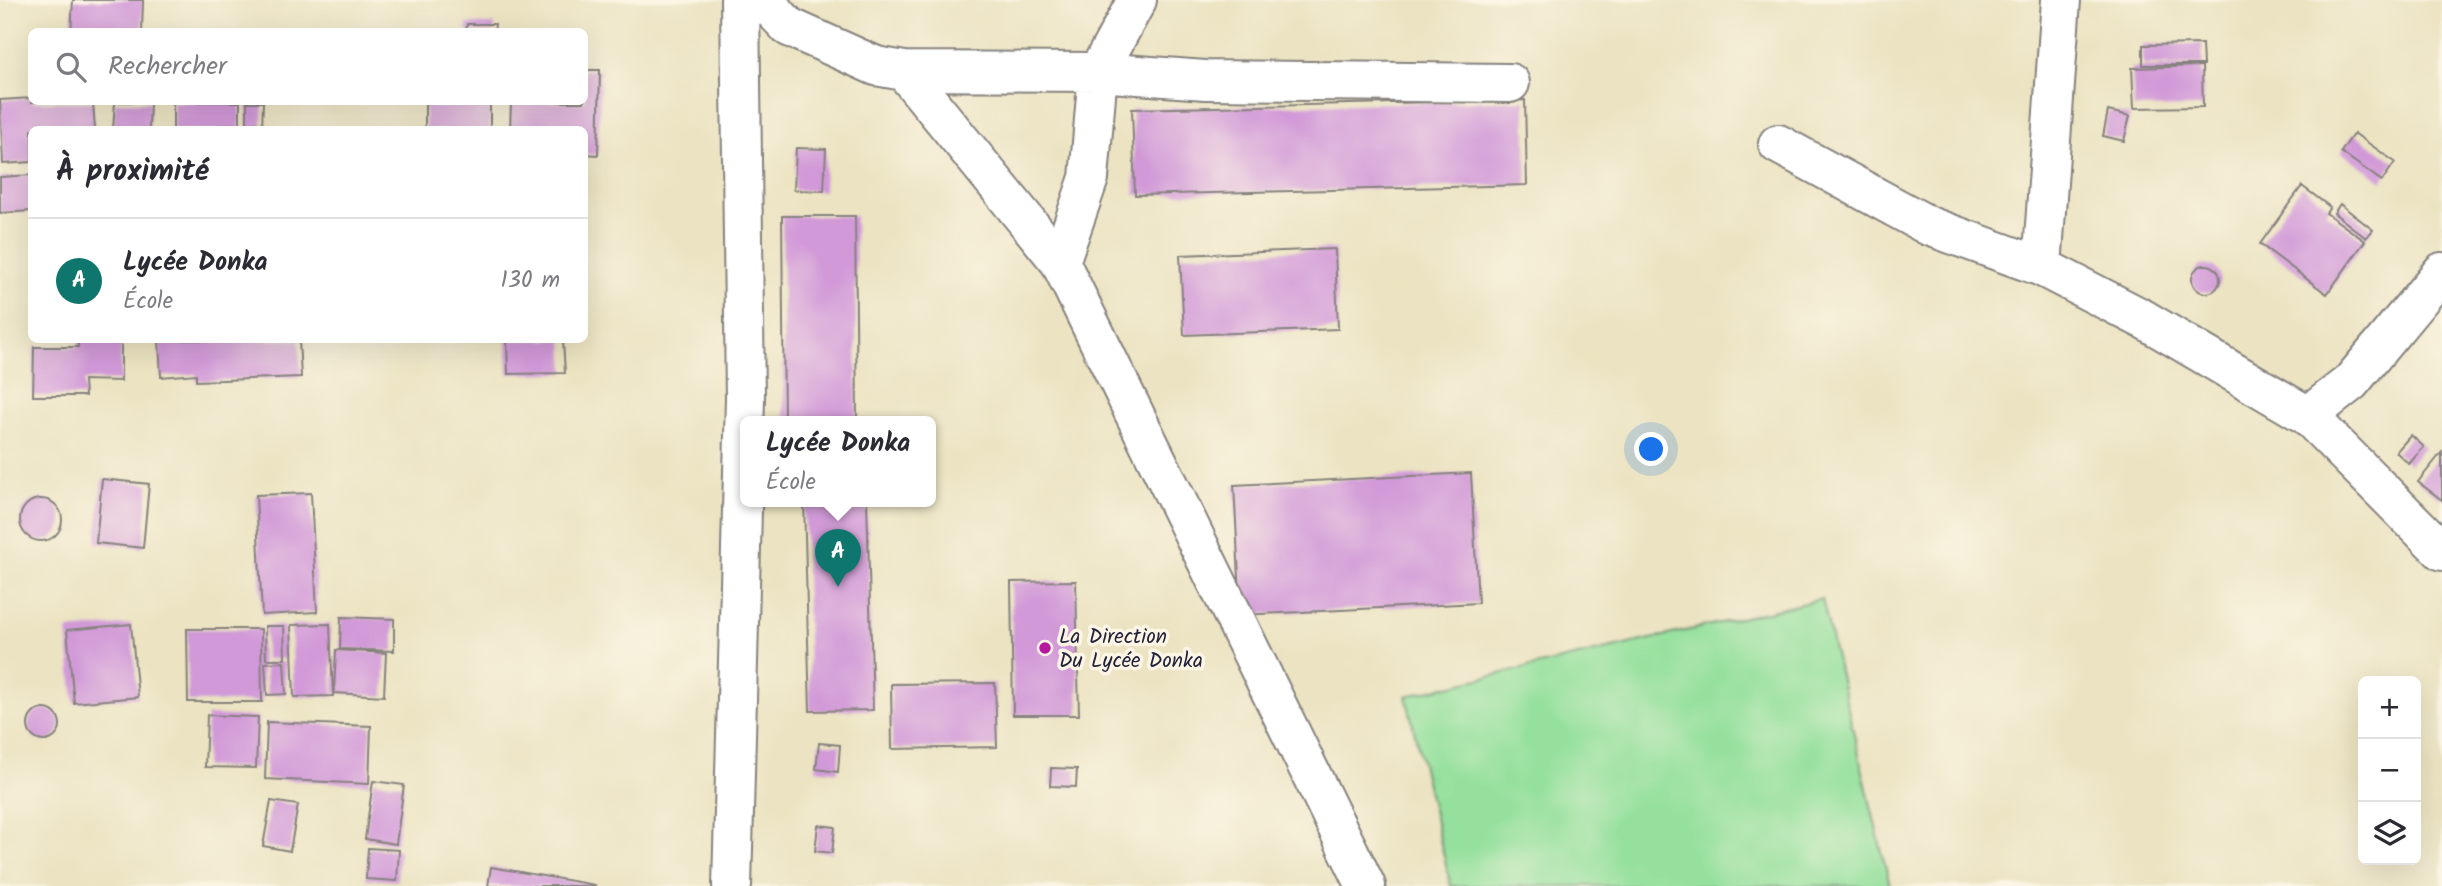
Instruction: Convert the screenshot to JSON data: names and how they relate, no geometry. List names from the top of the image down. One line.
{"places":["La Direction Du Lycée Donka"],"page":{"search":"Rechercher","heading":"À proximité","list":[{"mark":"A","name":"Lycée Donka","note":"École","value":"130 m"}],"popup":["Lycée Donka","École"],"pins":"A","map_buttons":["+","−"]}}
